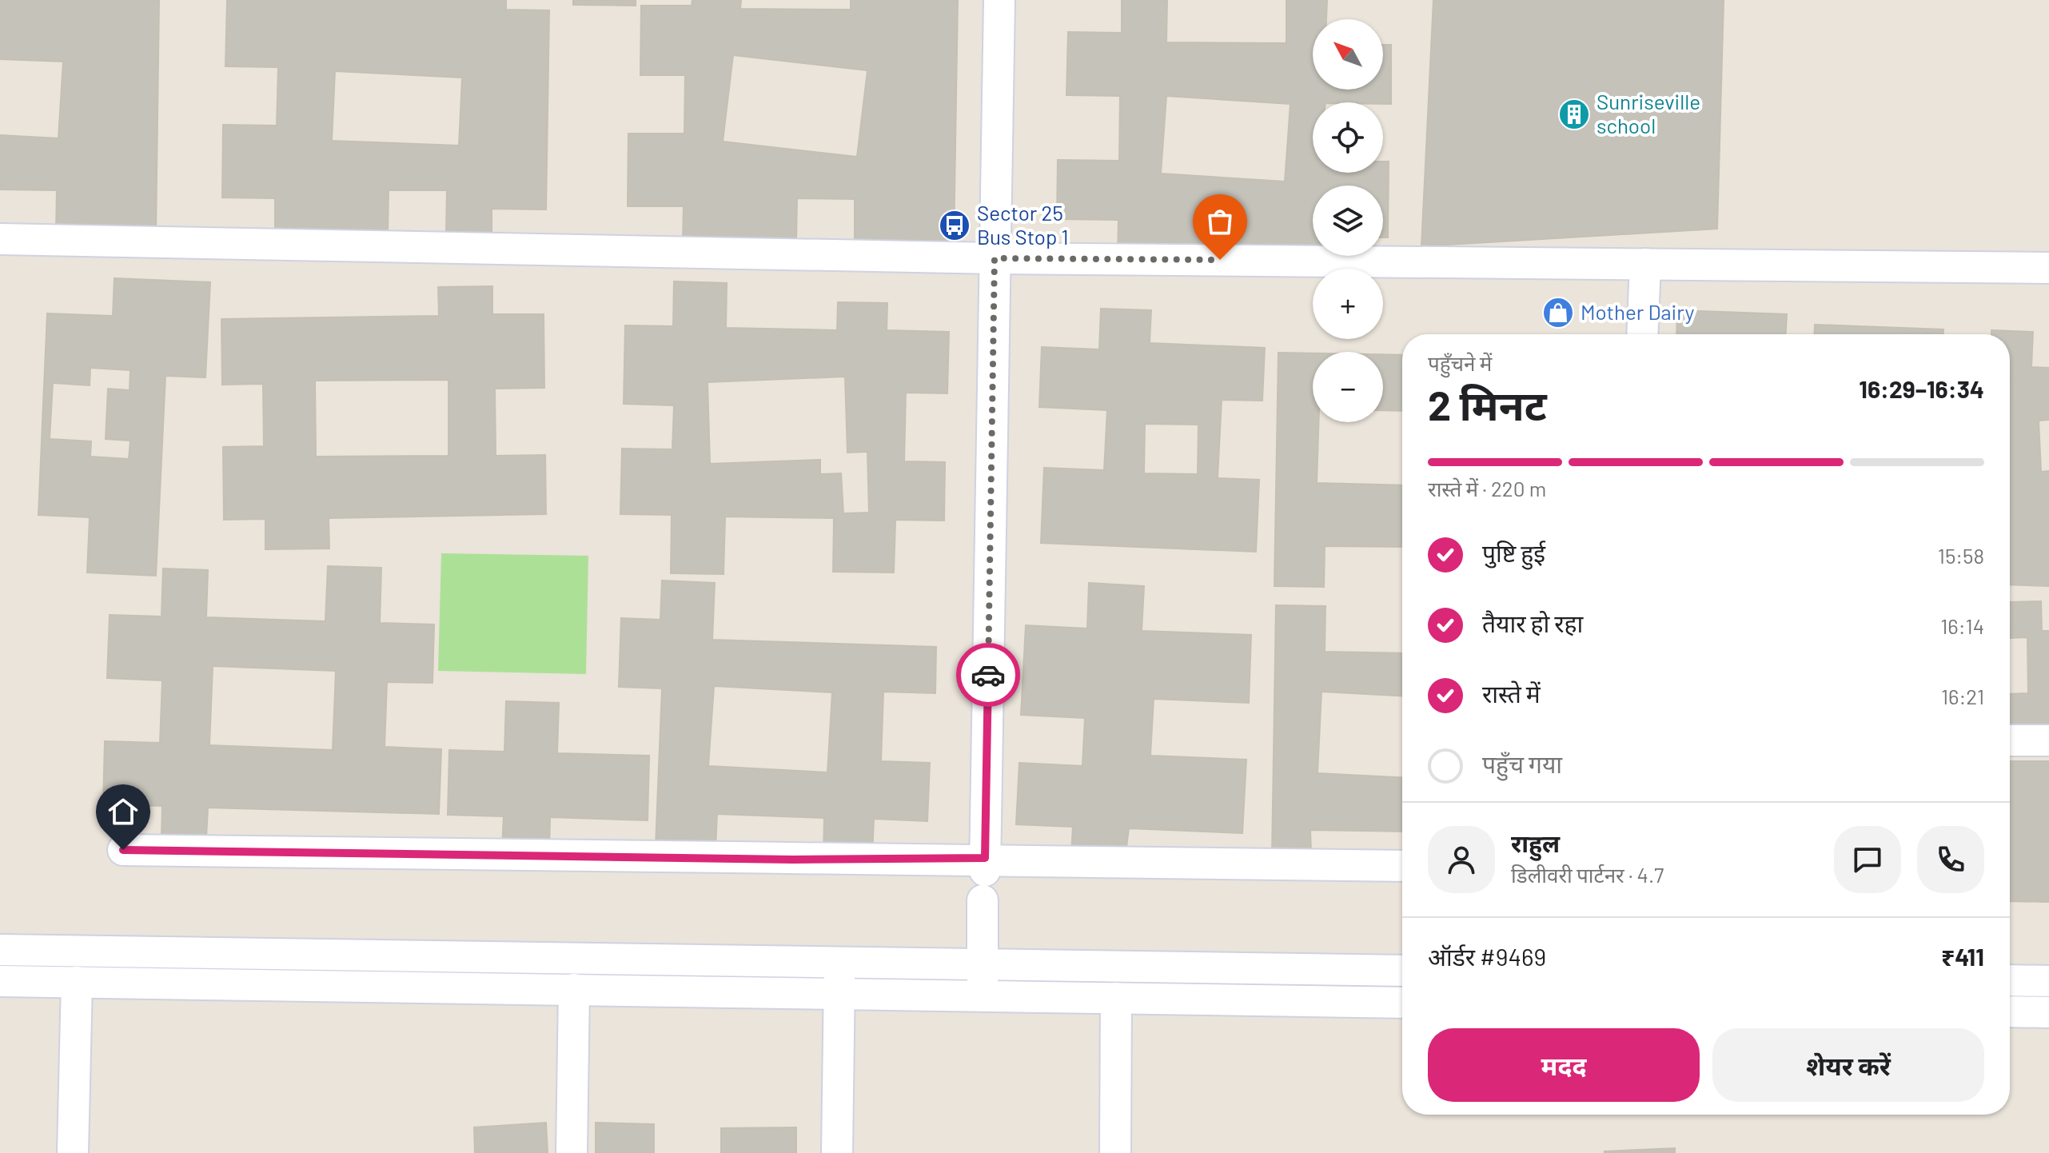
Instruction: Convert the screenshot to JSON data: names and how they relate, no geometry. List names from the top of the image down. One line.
{"places":{"building":["Sunriseville school"],"bus stop":["Sector 25 Bus Stop 1"],"shop":["Mother Dairy"]},"north":"top left","page":{"map_buttons":["+","−"],"heading":["2 मिनट","पहुँचने में","16:29–16:34"],"panel":["राहुल","डिलीवरी पार्टनर · 4.7","ऑर्डर #9469","₹411"],"bar":"रास्ते में · 220 m","list":[["पुष्टि हुई","15:58"],["तैयार हो रहा","16:14"],["रास्ते में","16:21"],"पहुँच गया"],"buttons":["मदद","शेयर करें"]}}
